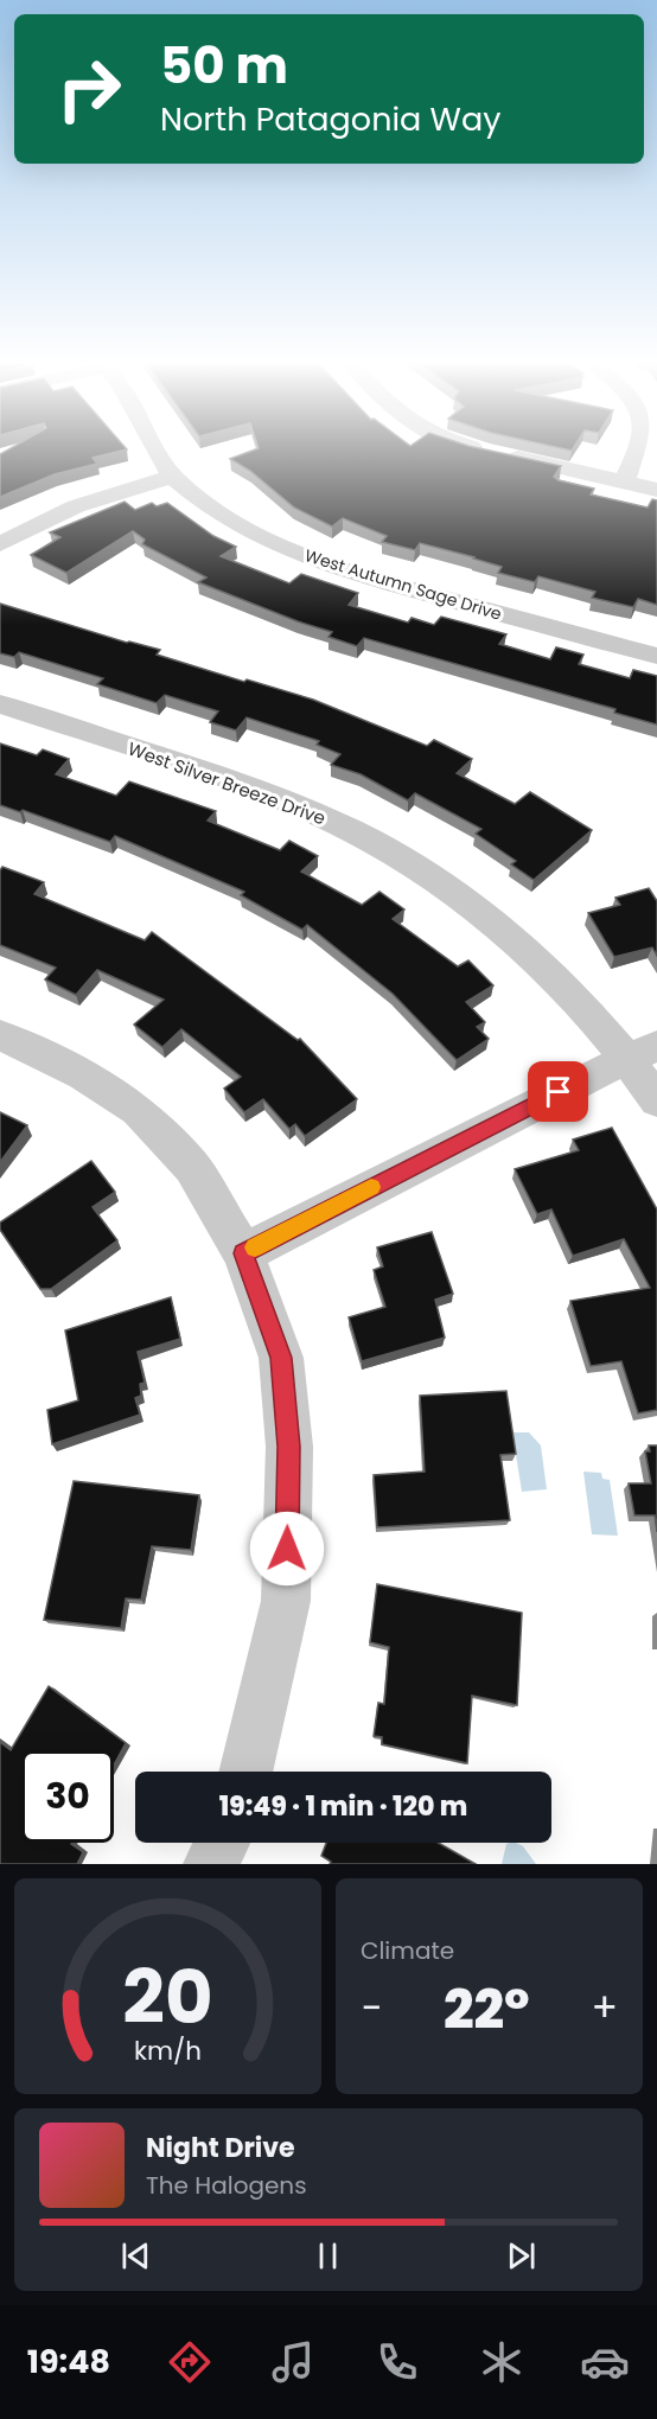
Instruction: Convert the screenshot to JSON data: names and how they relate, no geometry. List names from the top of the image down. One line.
{"streets":{"street":["West Autumn Sage Drive","West Silver Breeze Drive"]},"page":{"turn":["50 m","North Patagonia Way"],"limit":"30","trip":"19:49 · 1 min · 120 m","tile":"Climate","heat":["−","22°","+"],"song":["Night Drive","The Halogens"],"tabs":"19:48","gauge":["20","km/h"]}}
